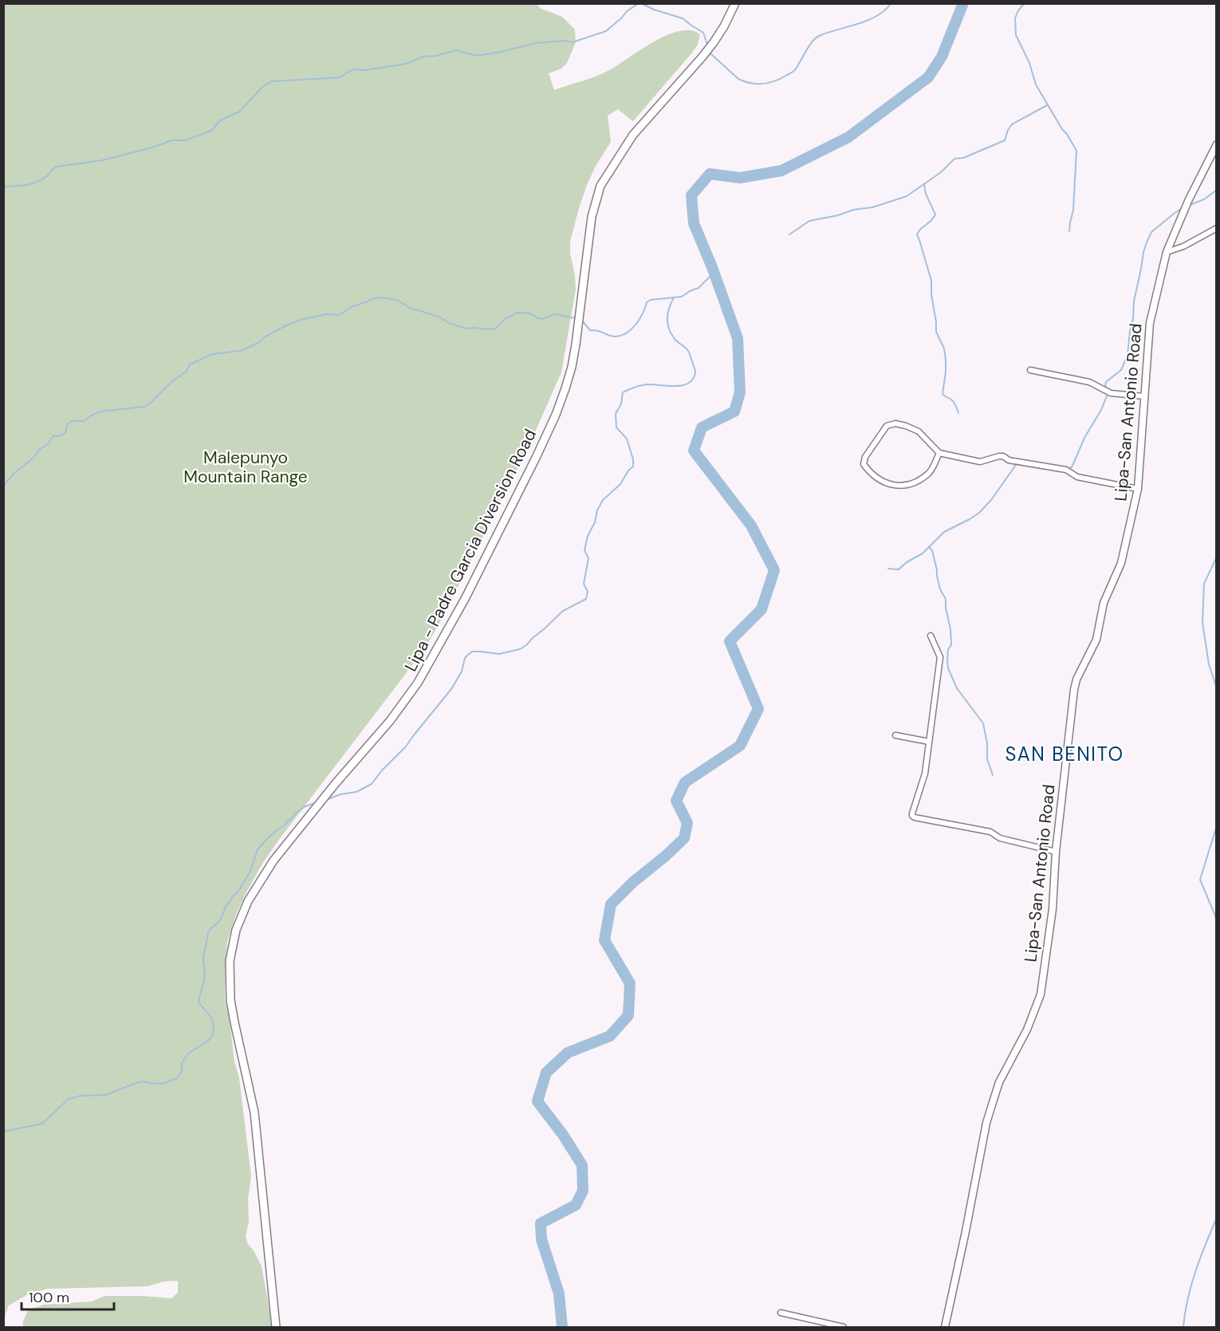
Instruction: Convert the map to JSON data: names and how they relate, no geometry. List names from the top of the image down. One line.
{"streets":{"main road":["Lipa-San Antonio Road","Lipa - Padre Garcia Diversion Road"]},"districts":["SAN BENITO"],"parks":["Malepunyo Mountain Range"],"scale_bar":"100 m"}
